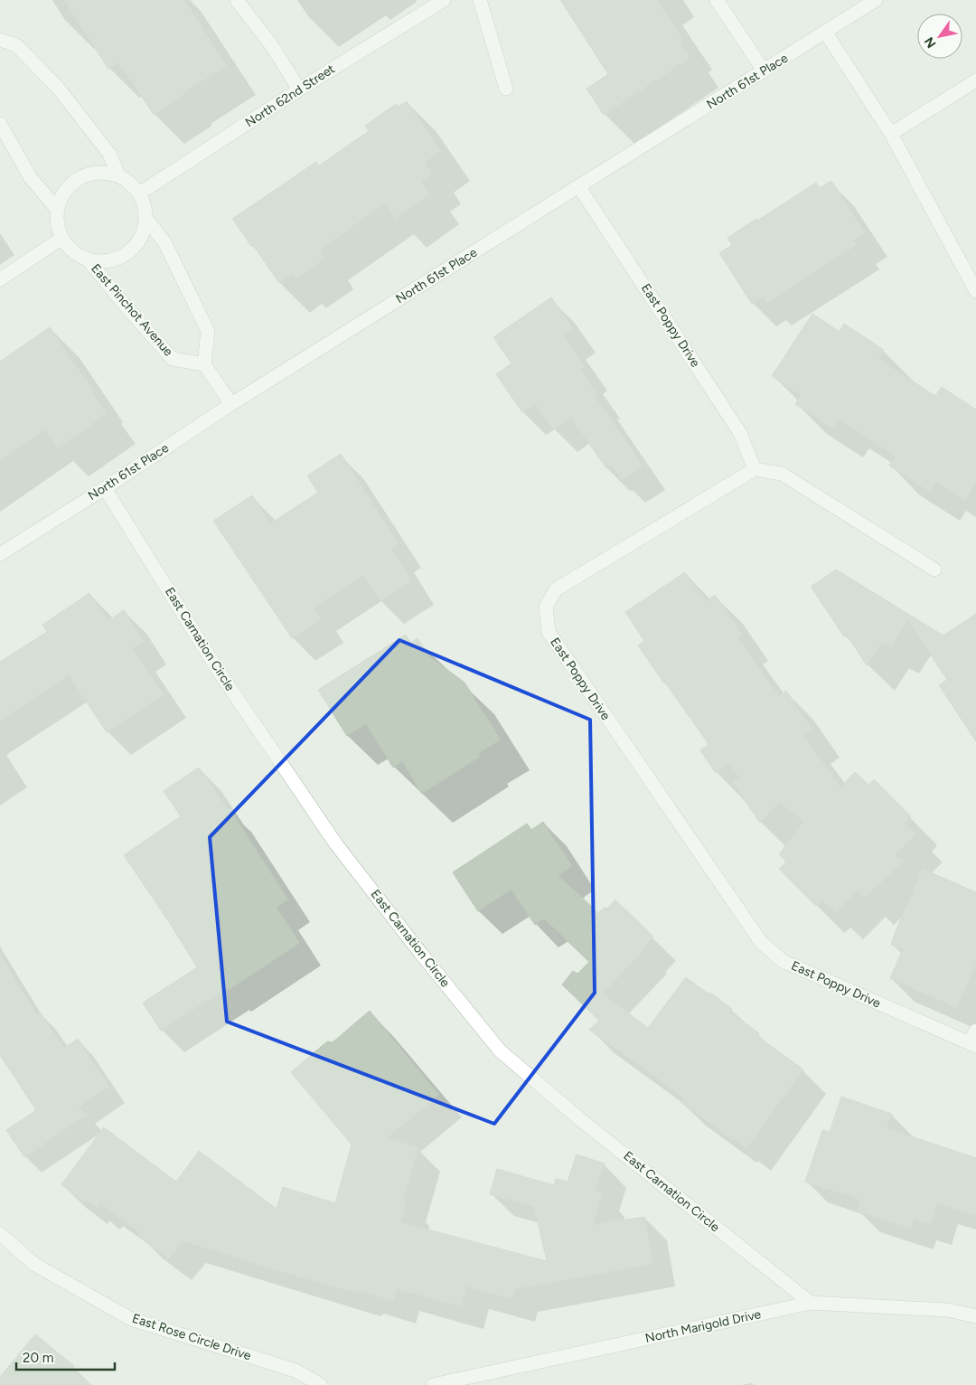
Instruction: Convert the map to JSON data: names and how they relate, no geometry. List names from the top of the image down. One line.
{"streets":{"street":["North 61st Place","North 62nd Street","East Pinchot Avenue","East Poppy Drive","East Carnation Circle","North Marigold Drive","East Rose Circle Drive"]},"crossings":[["North 61st Place","East Poppy Drive"],["North 61st Place","East Carnation Circle"],["North 62nd Street","East Pinchot Avenue"],["East Carnation Circle","North Marigold Drive"]],"scale_bar":"20 m","north":"bottom left"}
